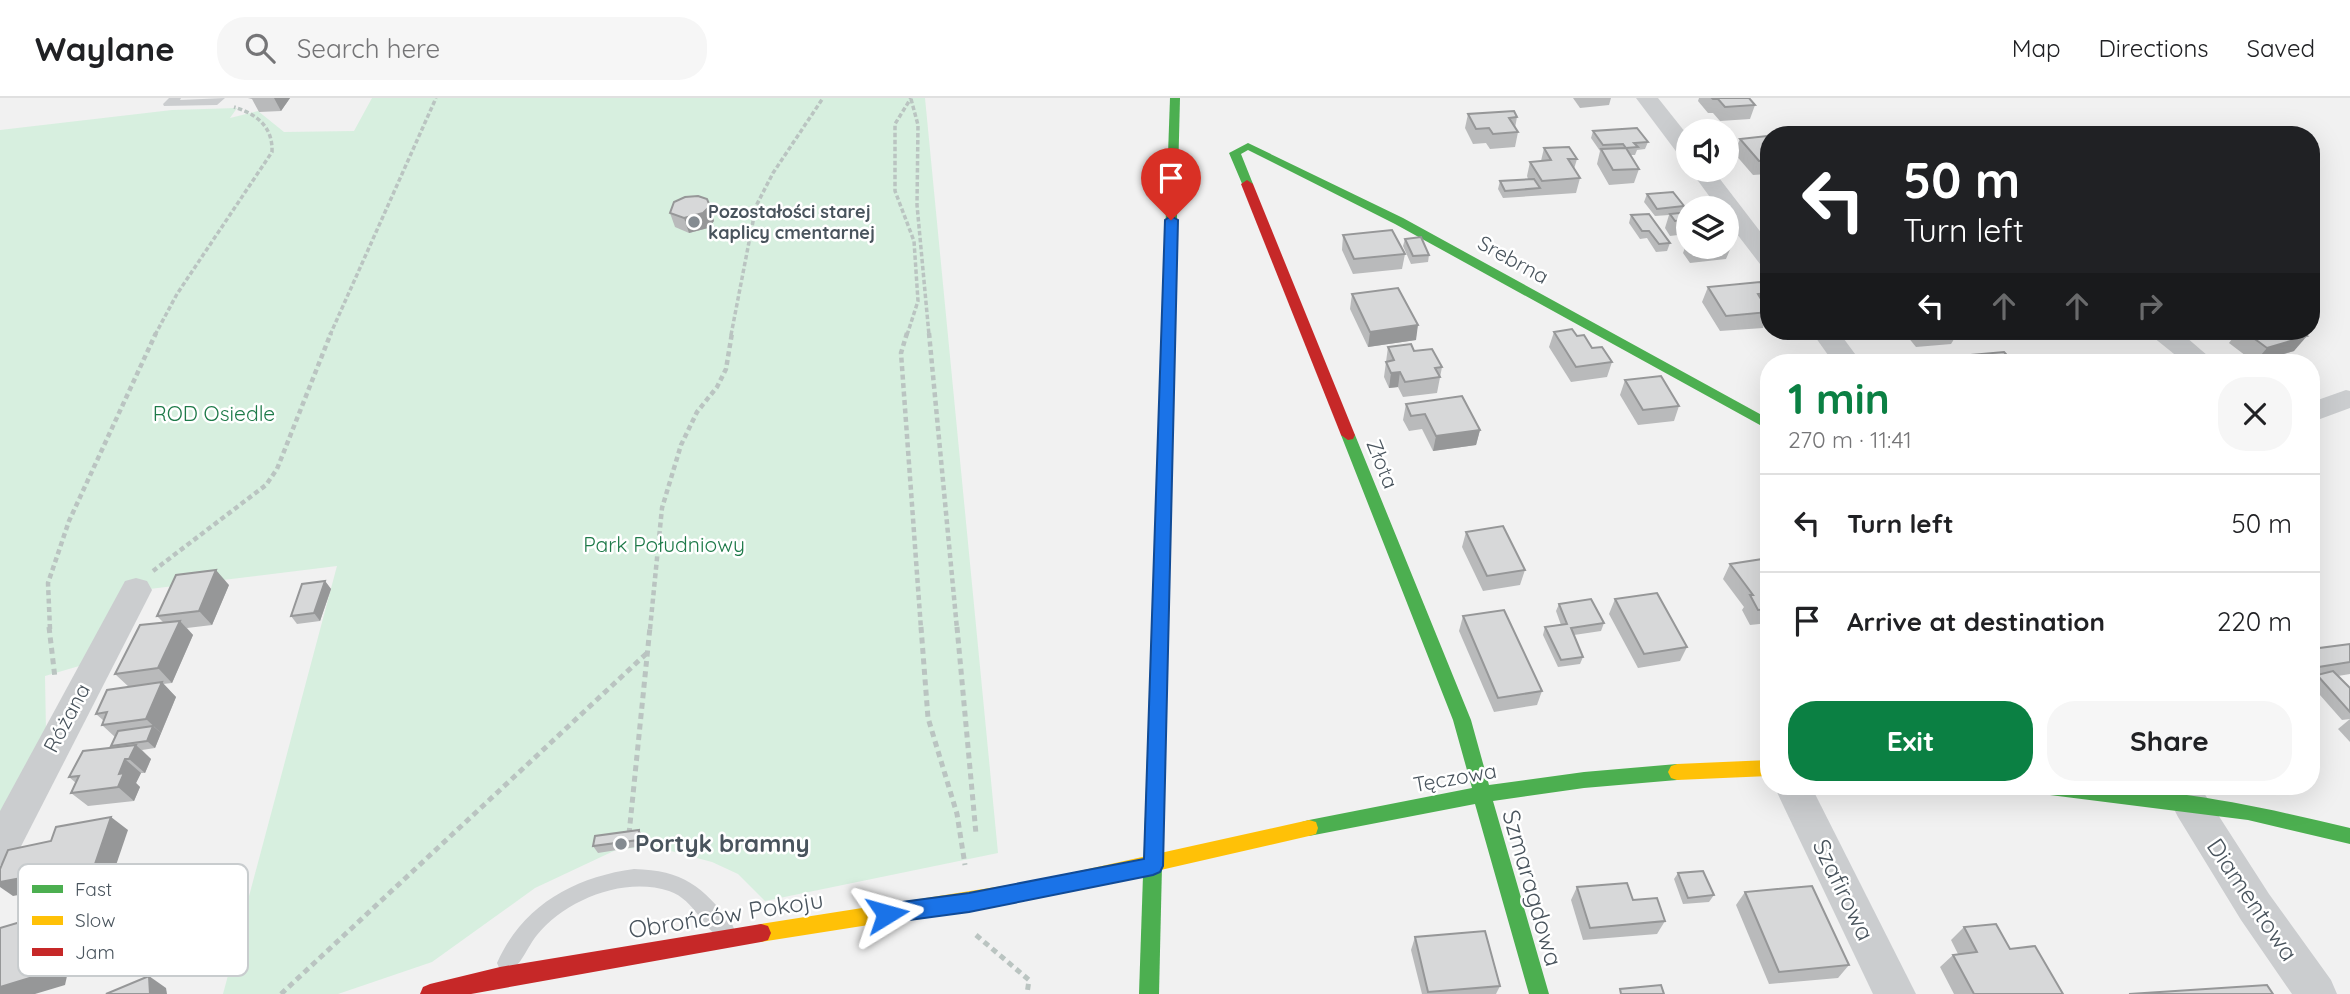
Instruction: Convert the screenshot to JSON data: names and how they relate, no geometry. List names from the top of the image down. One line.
{"streets":{"street":["Srebrna","Złota","Różana","Tęczowa","Szmaragdowa","Szafirowa","Diamentowa","Obrońców Pokoju"]},"crossings":[["Srebrna","Złota"],["Złota","Tęczowa"],["Złota","Szmaragdowa"],["Tęczowa","Szmaragdowa"],["Tęczowa","Obrońców Pokoju"]],"parks":["ROD Osiedle","Park Południowy"],"places":["Pozostałości starej kaplicy cmentarnej","Portyk bramny"],"legend":["Fast","Slow","Jam"],"page":{"header":"Waylane","search":"Search here","nav":["Map","Directions","Saved"],"turn":["50 m","Turn left"],"heading":["1 min","270 m · 11:41"],"list":[{"name":"Turn left","value":"50 m"},{"name":"Arrive at destination","value":"220 m"}],"buttons":["Exit","Share"]}}
